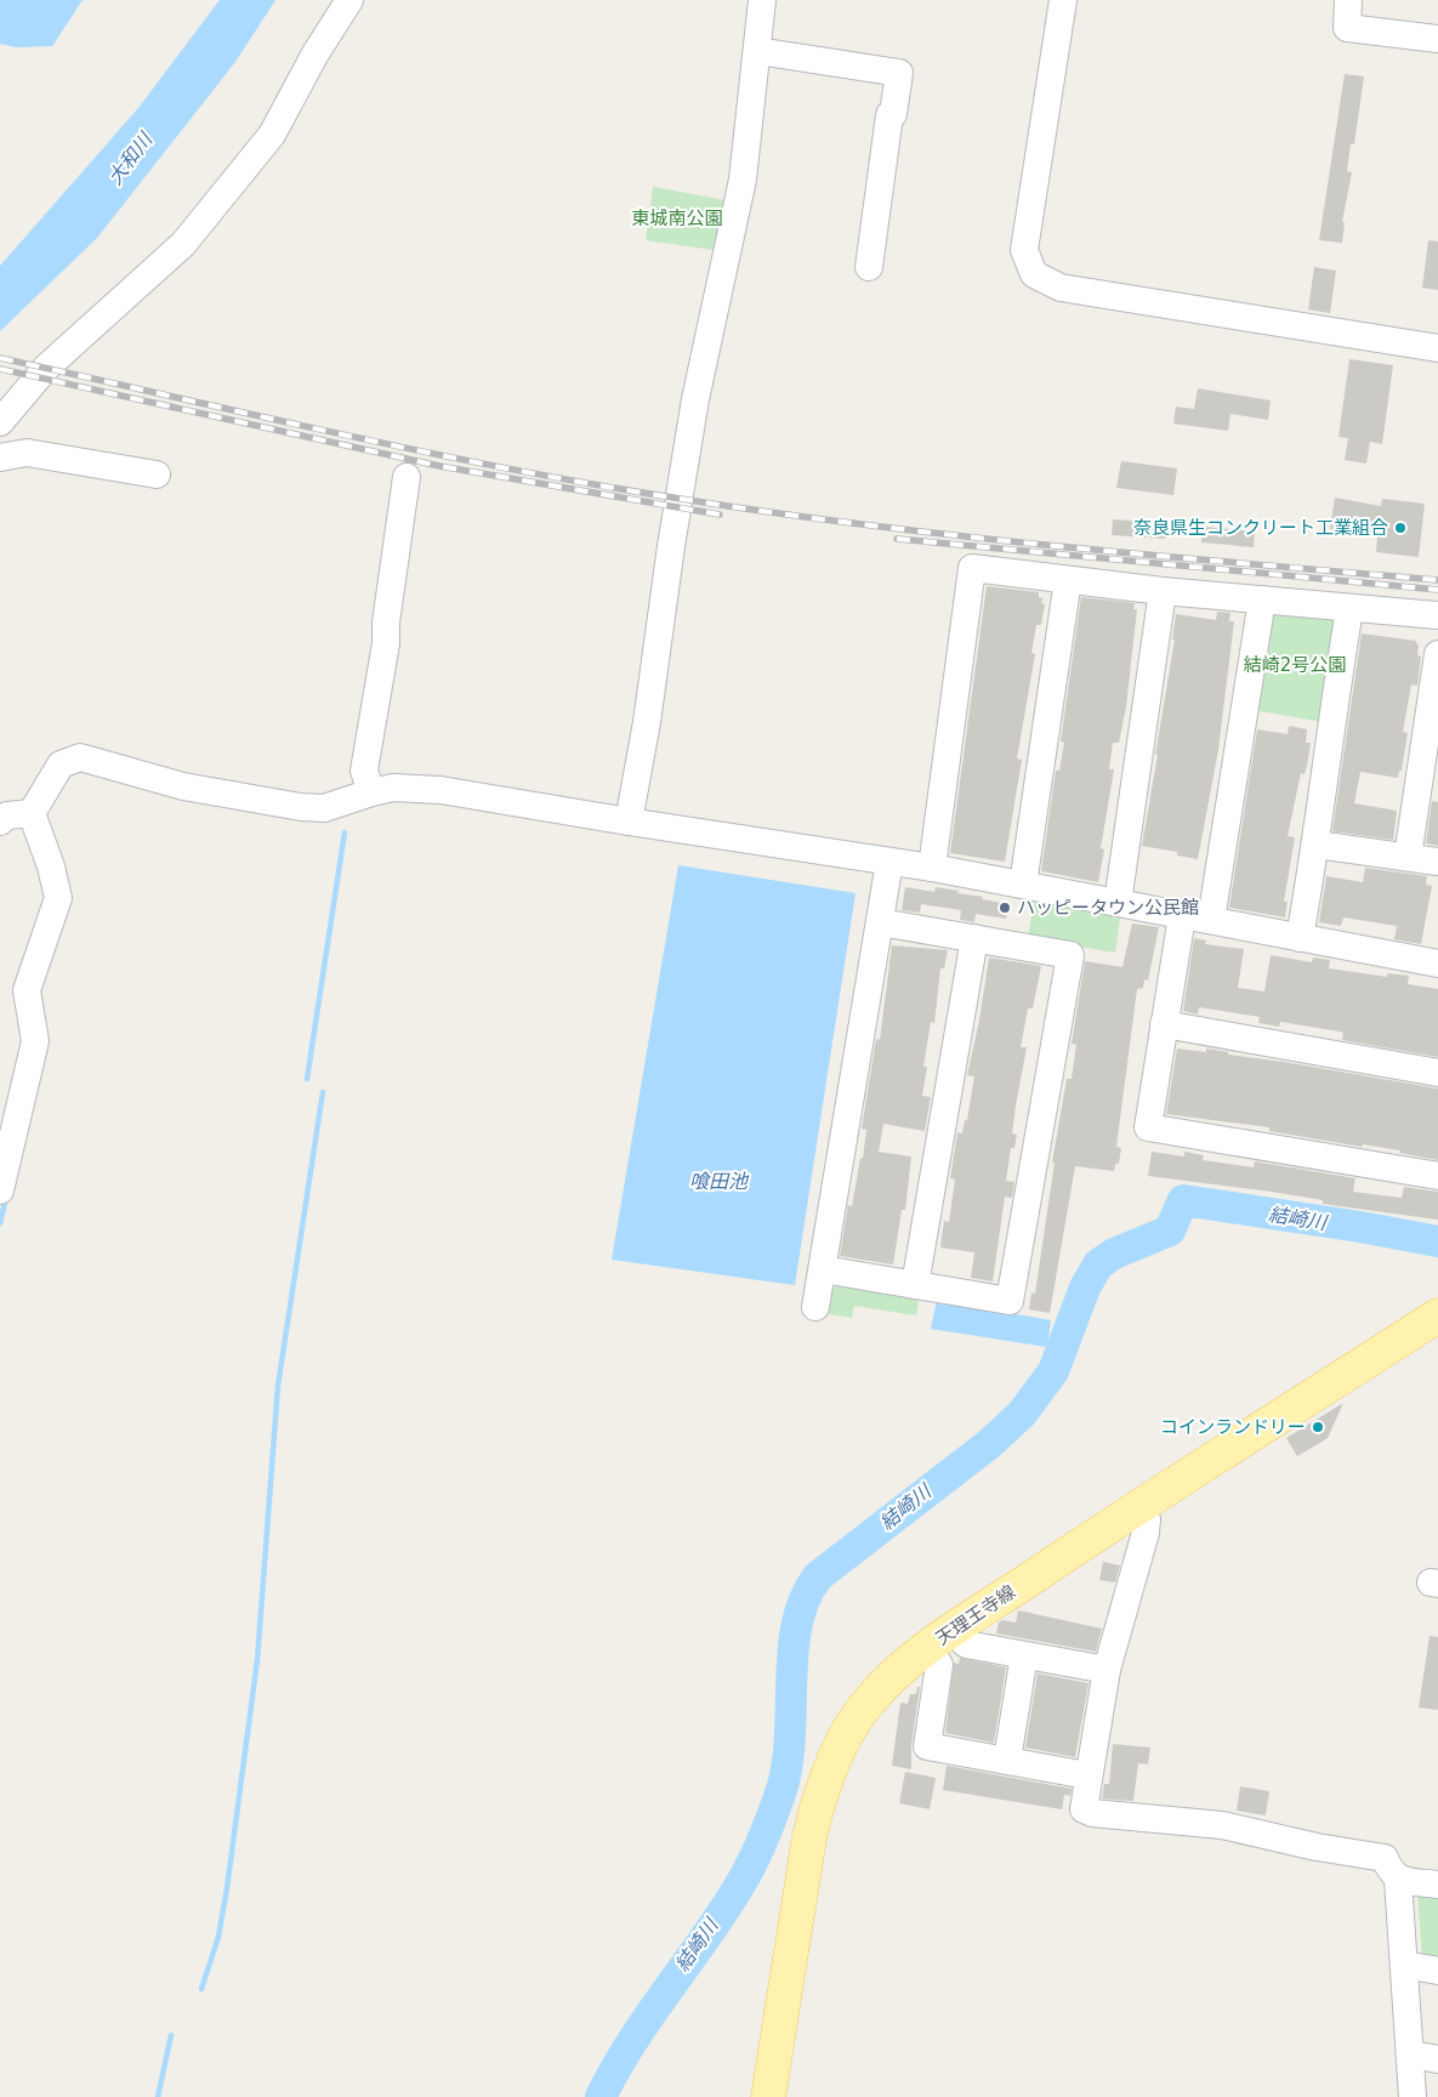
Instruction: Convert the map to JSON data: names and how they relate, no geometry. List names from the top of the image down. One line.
{"streets":{"main road":["天理王寺線"]},"water":["大和川","喰田池","結崎川"],"parks":["東城南公園","結崎2号公園"],"places":["奈良県生コンクリート工業組合","ハッピータウン公民館","コインランドリー"]}
